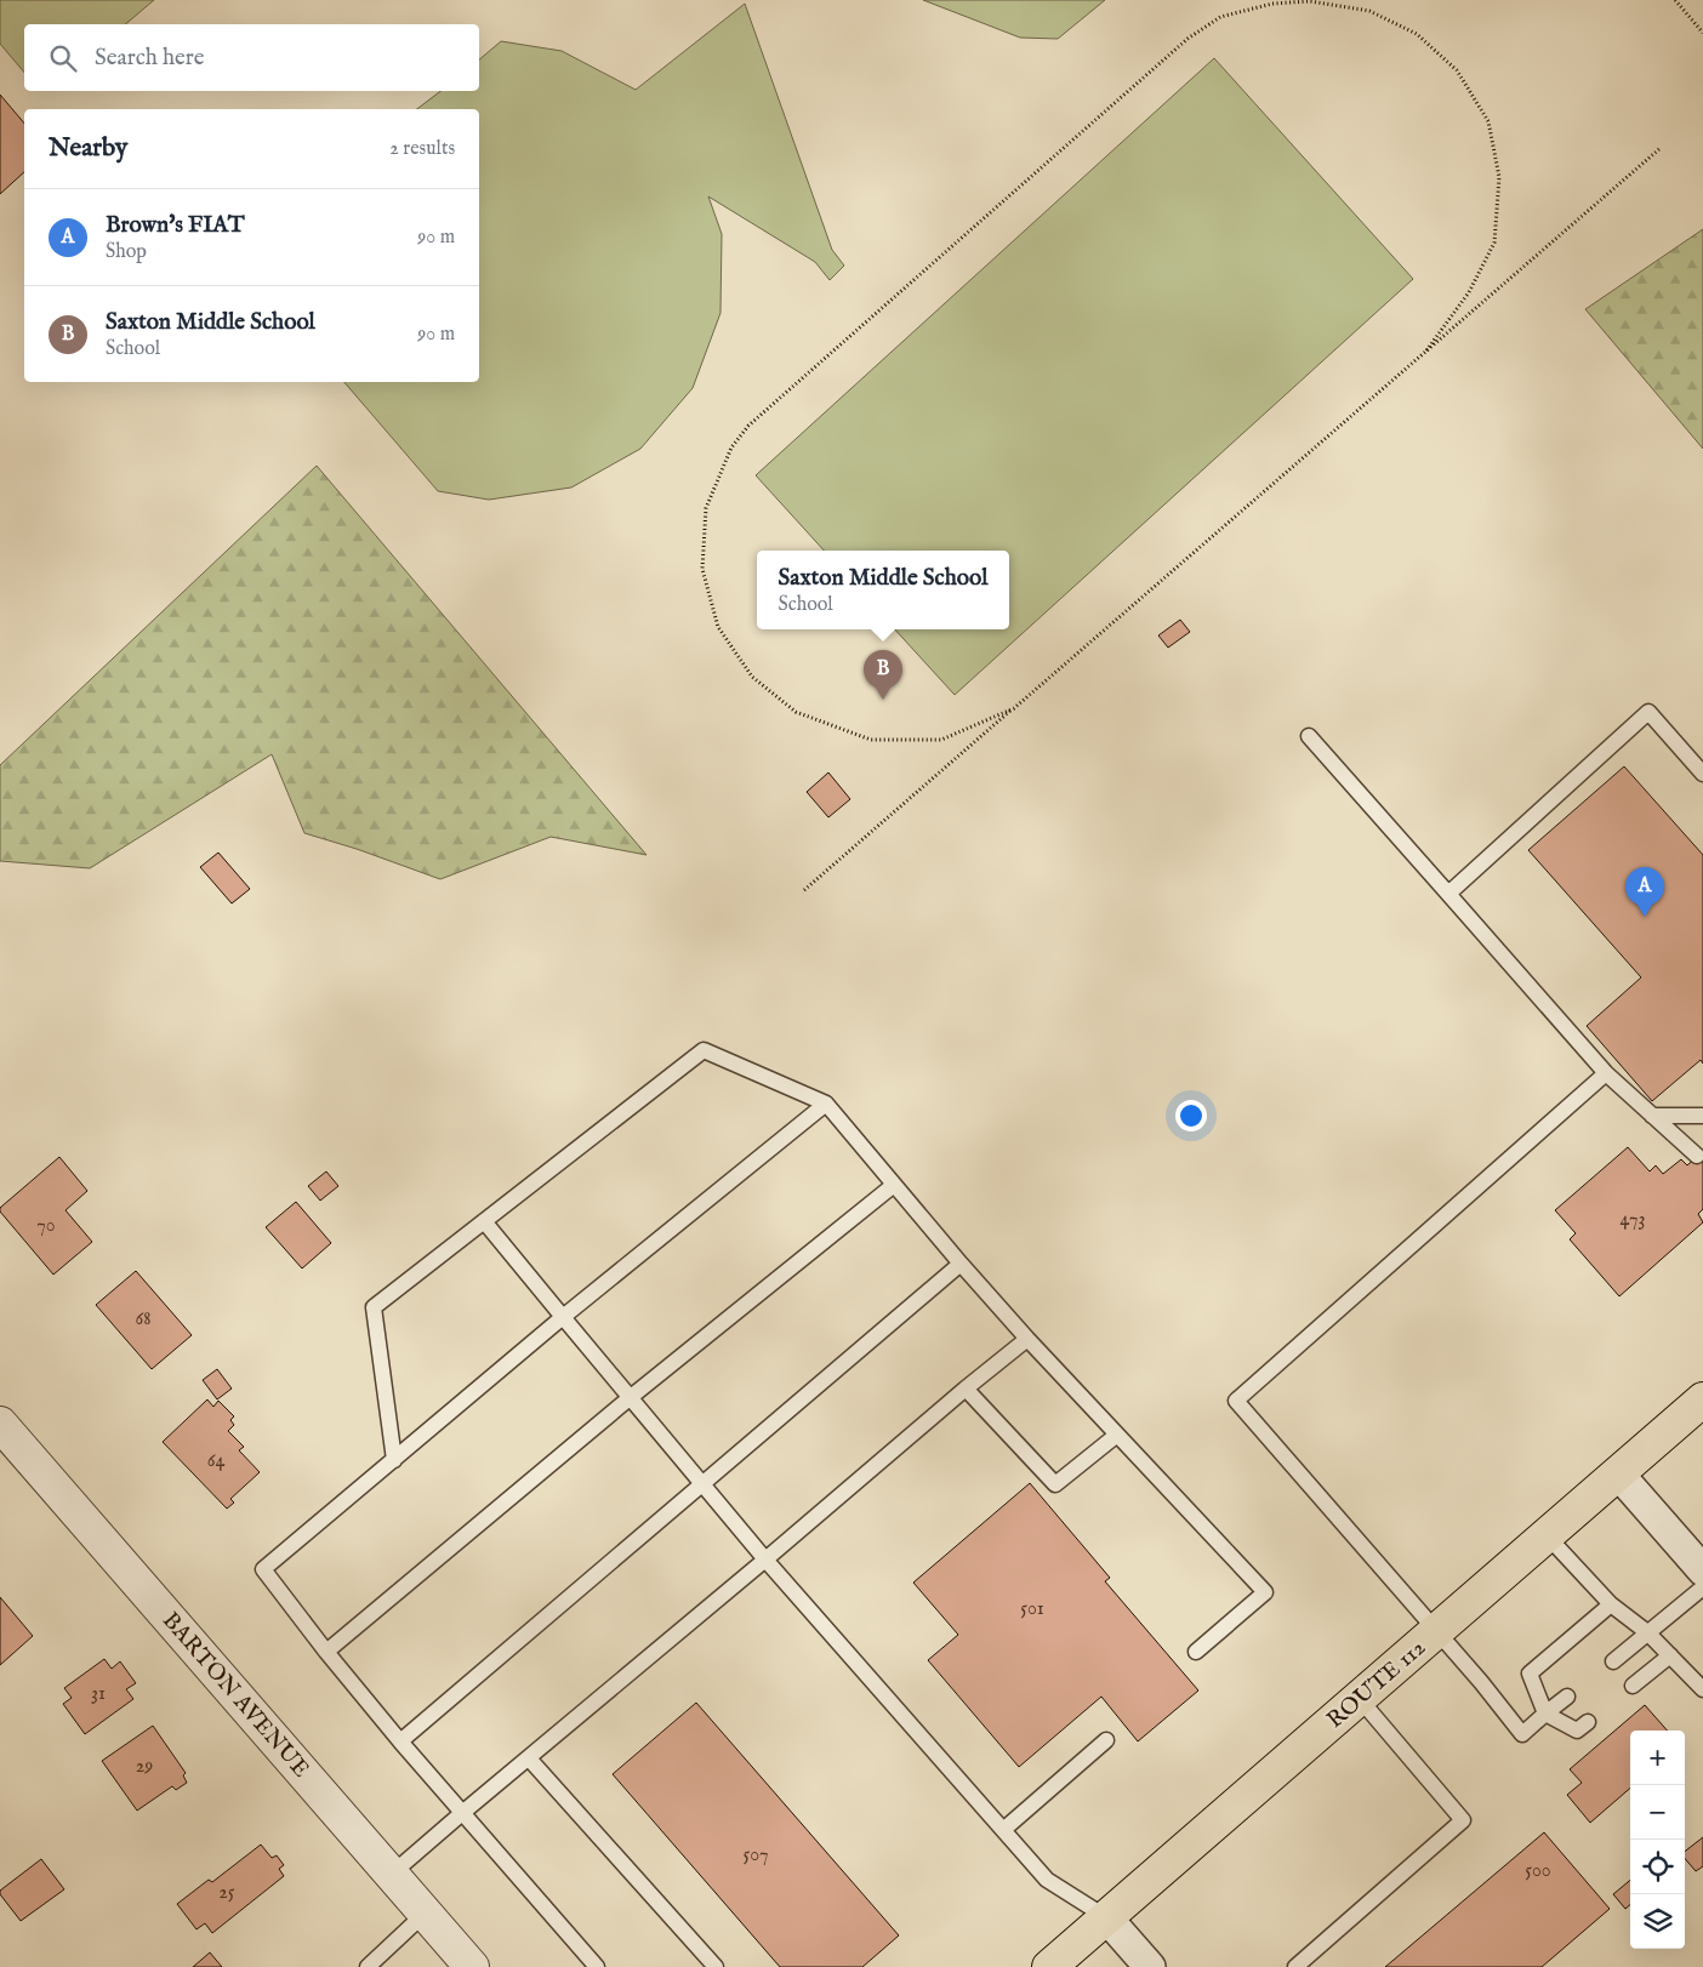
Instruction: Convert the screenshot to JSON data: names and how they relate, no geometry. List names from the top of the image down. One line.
{"streets":{"main road":["ROUTE 112"],"street":["BARTON AVENUE"]},"house_numbers":["473","70","68","64","501","31","29","507","500","25"],"page":{"search":"Search here","heading":["Nearby","2 results"],"list":[{"mark":"A","name":"Brown's FIAT","note":"Shop","value":"90 m"},{"mark":"B","name":"Saxton Middle School","note":"School","value":"90 m"}],"popup":["Saxton Middle School","School"],"pins":["B","A"],"map_buttons":["+","−"]}}
